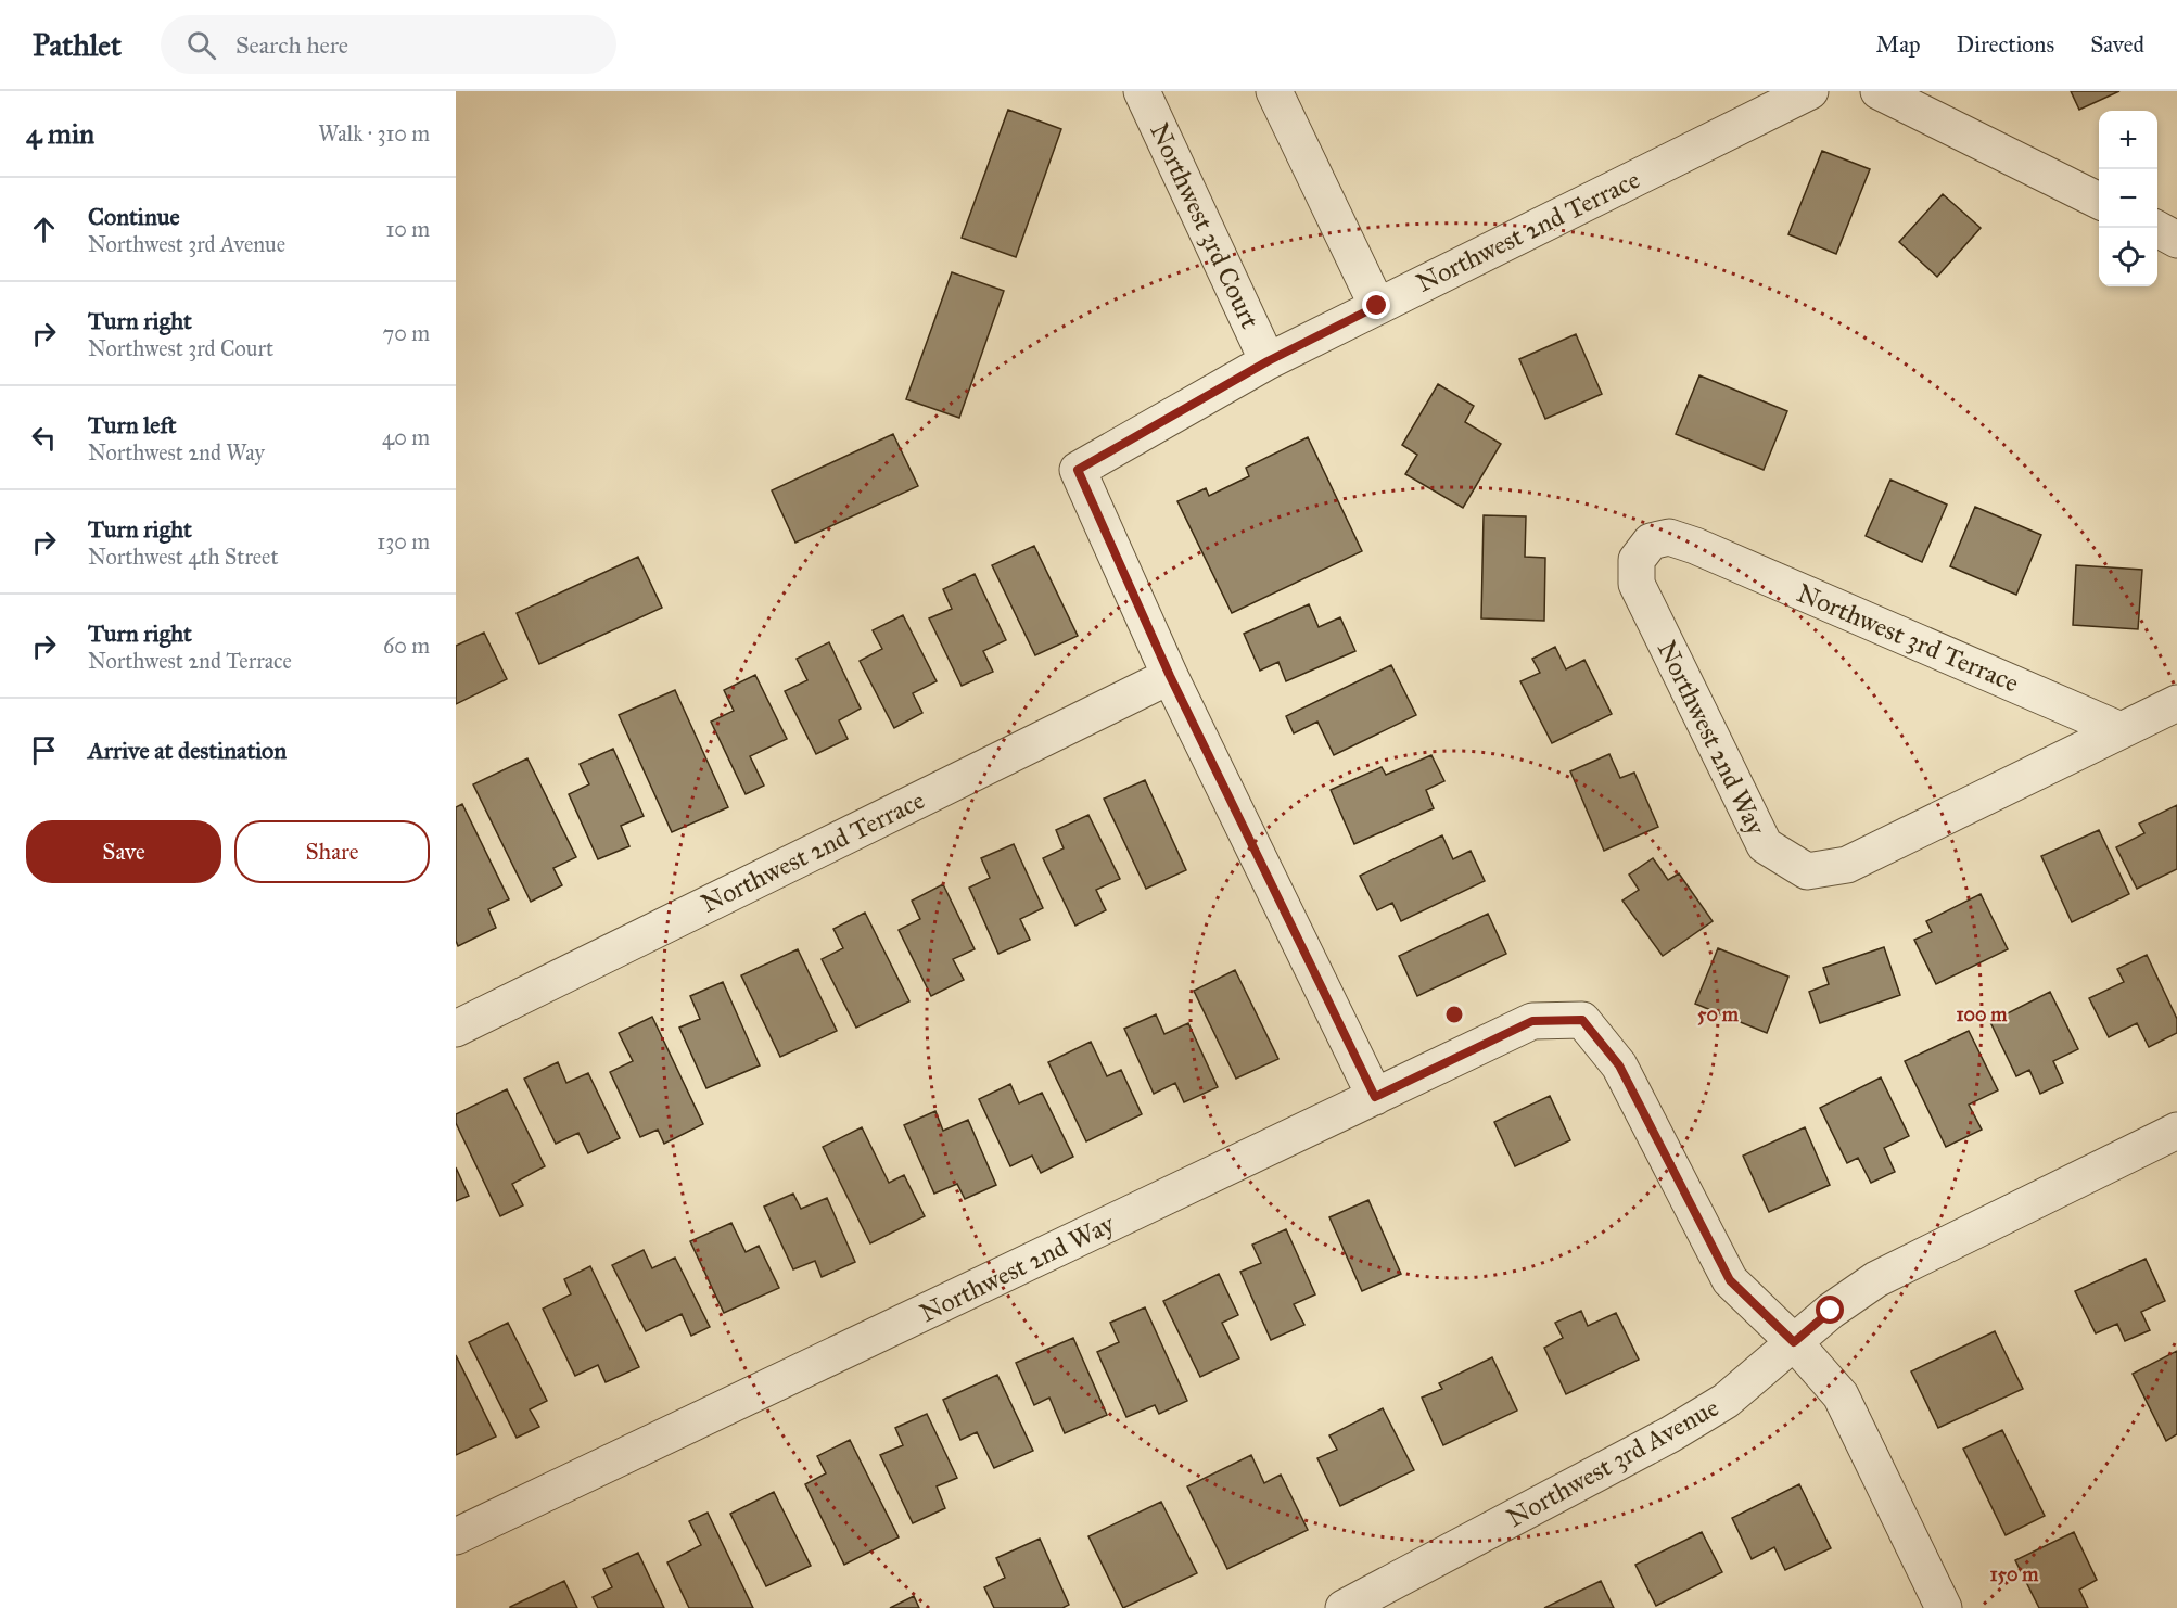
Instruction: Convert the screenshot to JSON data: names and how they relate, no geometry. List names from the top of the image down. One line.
{"streets":{"street":["Northwest 3rd Court","Northwest 2nd Terrace","Northwest 3rd Terrace","Northwest 2nd Way","Northwest 3rd Avenue"]},"crossings":[["Northwest 3rd Court","Northwest 2nd Terrace"],["Northwest 3rd Terrace","Northwest 2nd Way"],["Northwest 2nd Way","Northwest 3rd Avenue"]],"page":{"header":"Pathlet","search":"Search here","nav":["Map","Directions","Saved"],"heading":["4 min","Walk · 310 m"],"map_buttons":["+","−"],"list":[["Continue","Northwest 3rd Avenue","10 m"],["Turn right","Northwest 3rd Court","70 m"],["Turn left","Northwest 2nd Way","40 m"],["Turn right","Northwest 4th Street","130 m"],["Turn right","Northwest 2nd Terrace","60 m"],"Arrive at destination"],"buttons":["Save","Share"]},"rings":["50 m","100 m","150 m"]}
